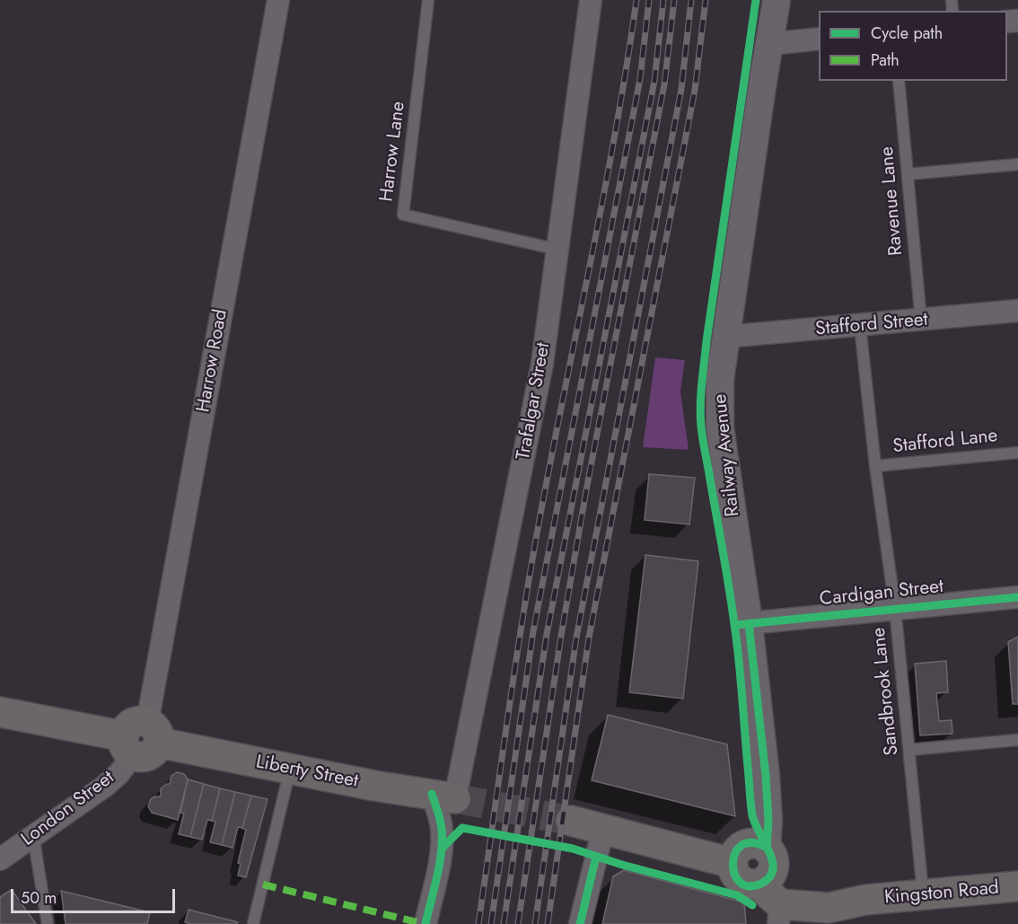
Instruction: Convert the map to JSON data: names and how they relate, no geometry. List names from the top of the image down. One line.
{"streets":{"main road":["Liberty Street","Kingston Road"],"street":["Stafford Street","Harrow Road","Trafalgar Street","Railway Avenue","Cardigan Street","London Street"],"lane":["Harrow Lane","Ravenue Lane","Stafford Lane","Sandbrook Lane"]},"crossings":[["Harrow Lane","Trafalgar Street"],["Ravenue Lane","Stafford Street"],["Stafford Street","Railway Avenue"],["Stafford Street","Sandbrook Lane"],["Harrow Road","Liberty Street"],["Harrow Road","London Street"],["Trafalgar Street","Liberty Street"],["Stafford Lane","Sandbrook Lane"],["Railway Avenue","Cardigan Street"],["Railway Avenue","Kingston Road"],["Cardigan Street","Sandbrook Lane"],["Sandbrook Lane","Kingston Road"],["Liberty Street","London Street"]],"legend":["Cycle path","Path"],"scale_bar":"50 m"}
